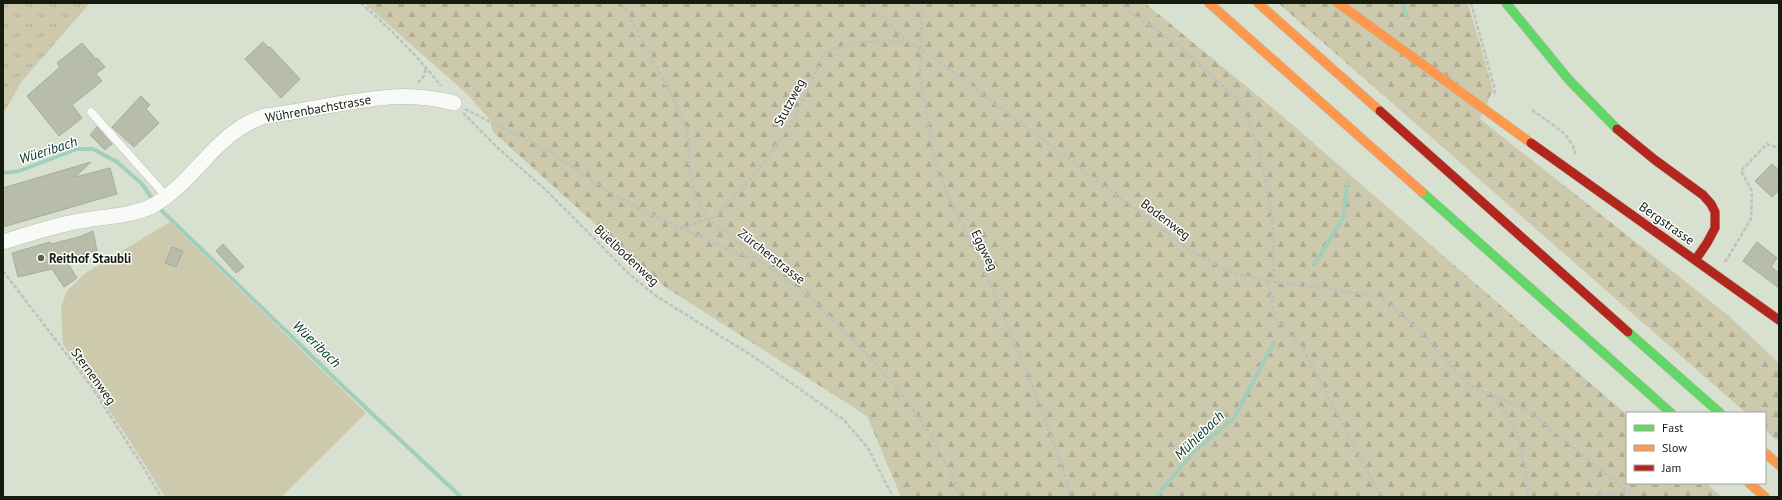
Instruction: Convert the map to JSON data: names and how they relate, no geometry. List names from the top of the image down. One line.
{"streets":{"main road":["Bergstrasse"],"street":["Wührenbachstrasse"],"path":["Stutzweg","Bodenweg","Eggweg","Büelbodenweg","Zürcherstrasse","Sternenweg"]},"crossings":[["Stutzweg","Bodenweg"],["Stutzweg","Zürcherstrasse"],["Wührenbachstrasse","Büelbodenweg"],["Bodenweg","Eggweg"]],"water":["Wüeribach","Mühlebach"],"places":["Reithof Staubli"],"legend":["Fast","Slow","Jam"]}
